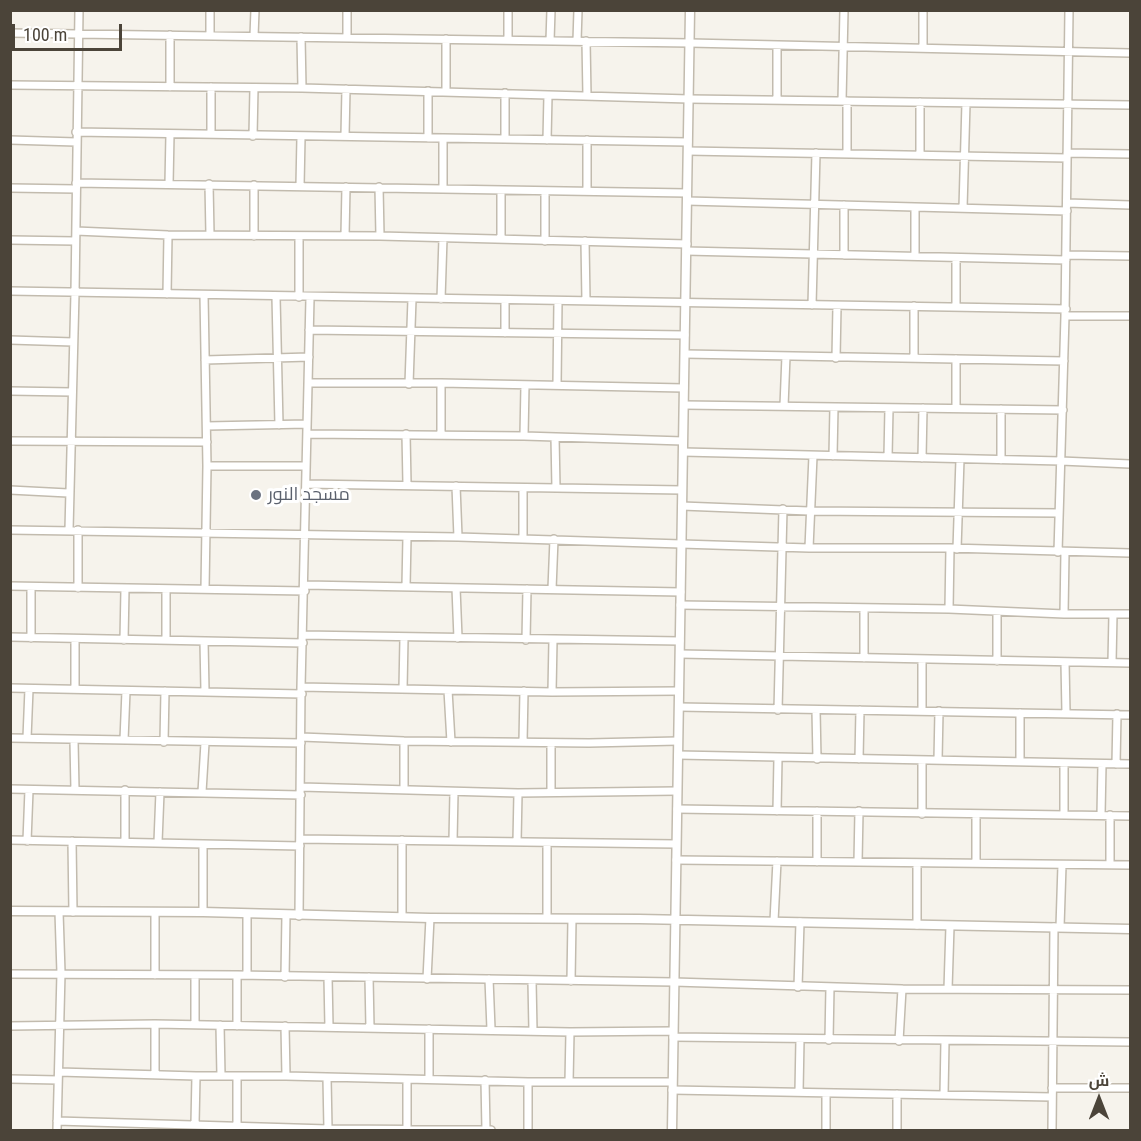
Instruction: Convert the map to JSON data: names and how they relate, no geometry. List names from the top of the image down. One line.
{"places":["مسجد النور"],"scale_bar":"100 m","north":"top"}
